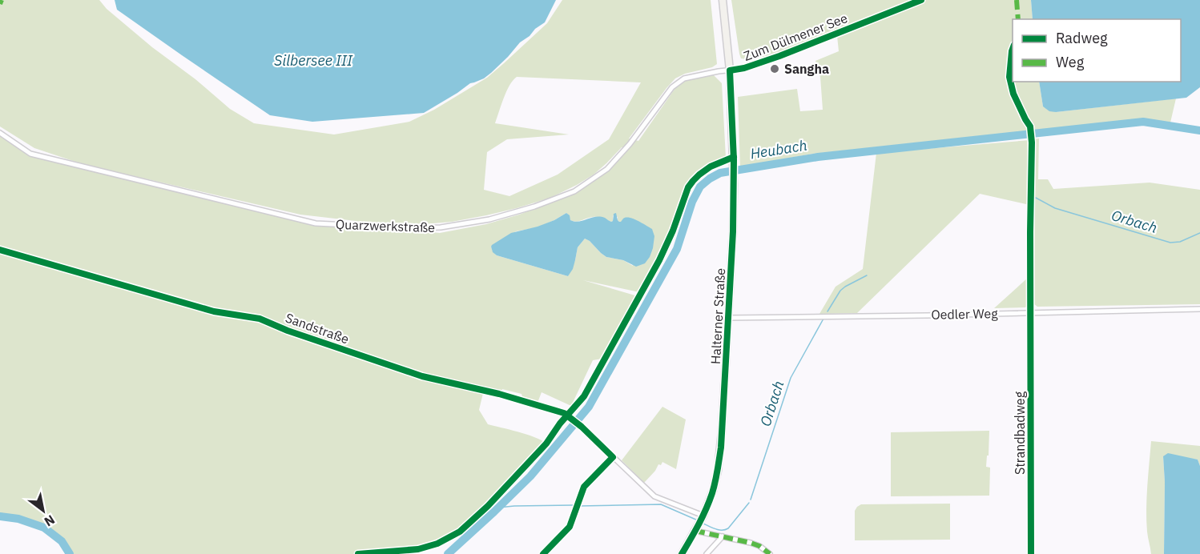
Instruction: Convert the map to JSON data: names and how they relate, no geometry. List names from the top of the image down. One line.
{"streets":{"main road":["Halterner Straße"],"street":["Zum Dülmener See","Quarzwerkstraße","Oedler Weg","Sandstraße","Strandbadweg"]},"crossings":[["Zum Dülmener See","Quarzwerkstraße"],["Zum Dülmener See","Halterner Straße"],["Quarzwerkstraße","Halterner Straße"],["Oedler Weg","Halterner Straße"],["Oedler Weg","Strandbadweg"],["Halterner Straße","Sandstraße"]],"water":["Silbersee III","Heubach","Orbach"],"places":["Sangha"],"legend":["Radweg","Weg"],"north":"bottom right"}
